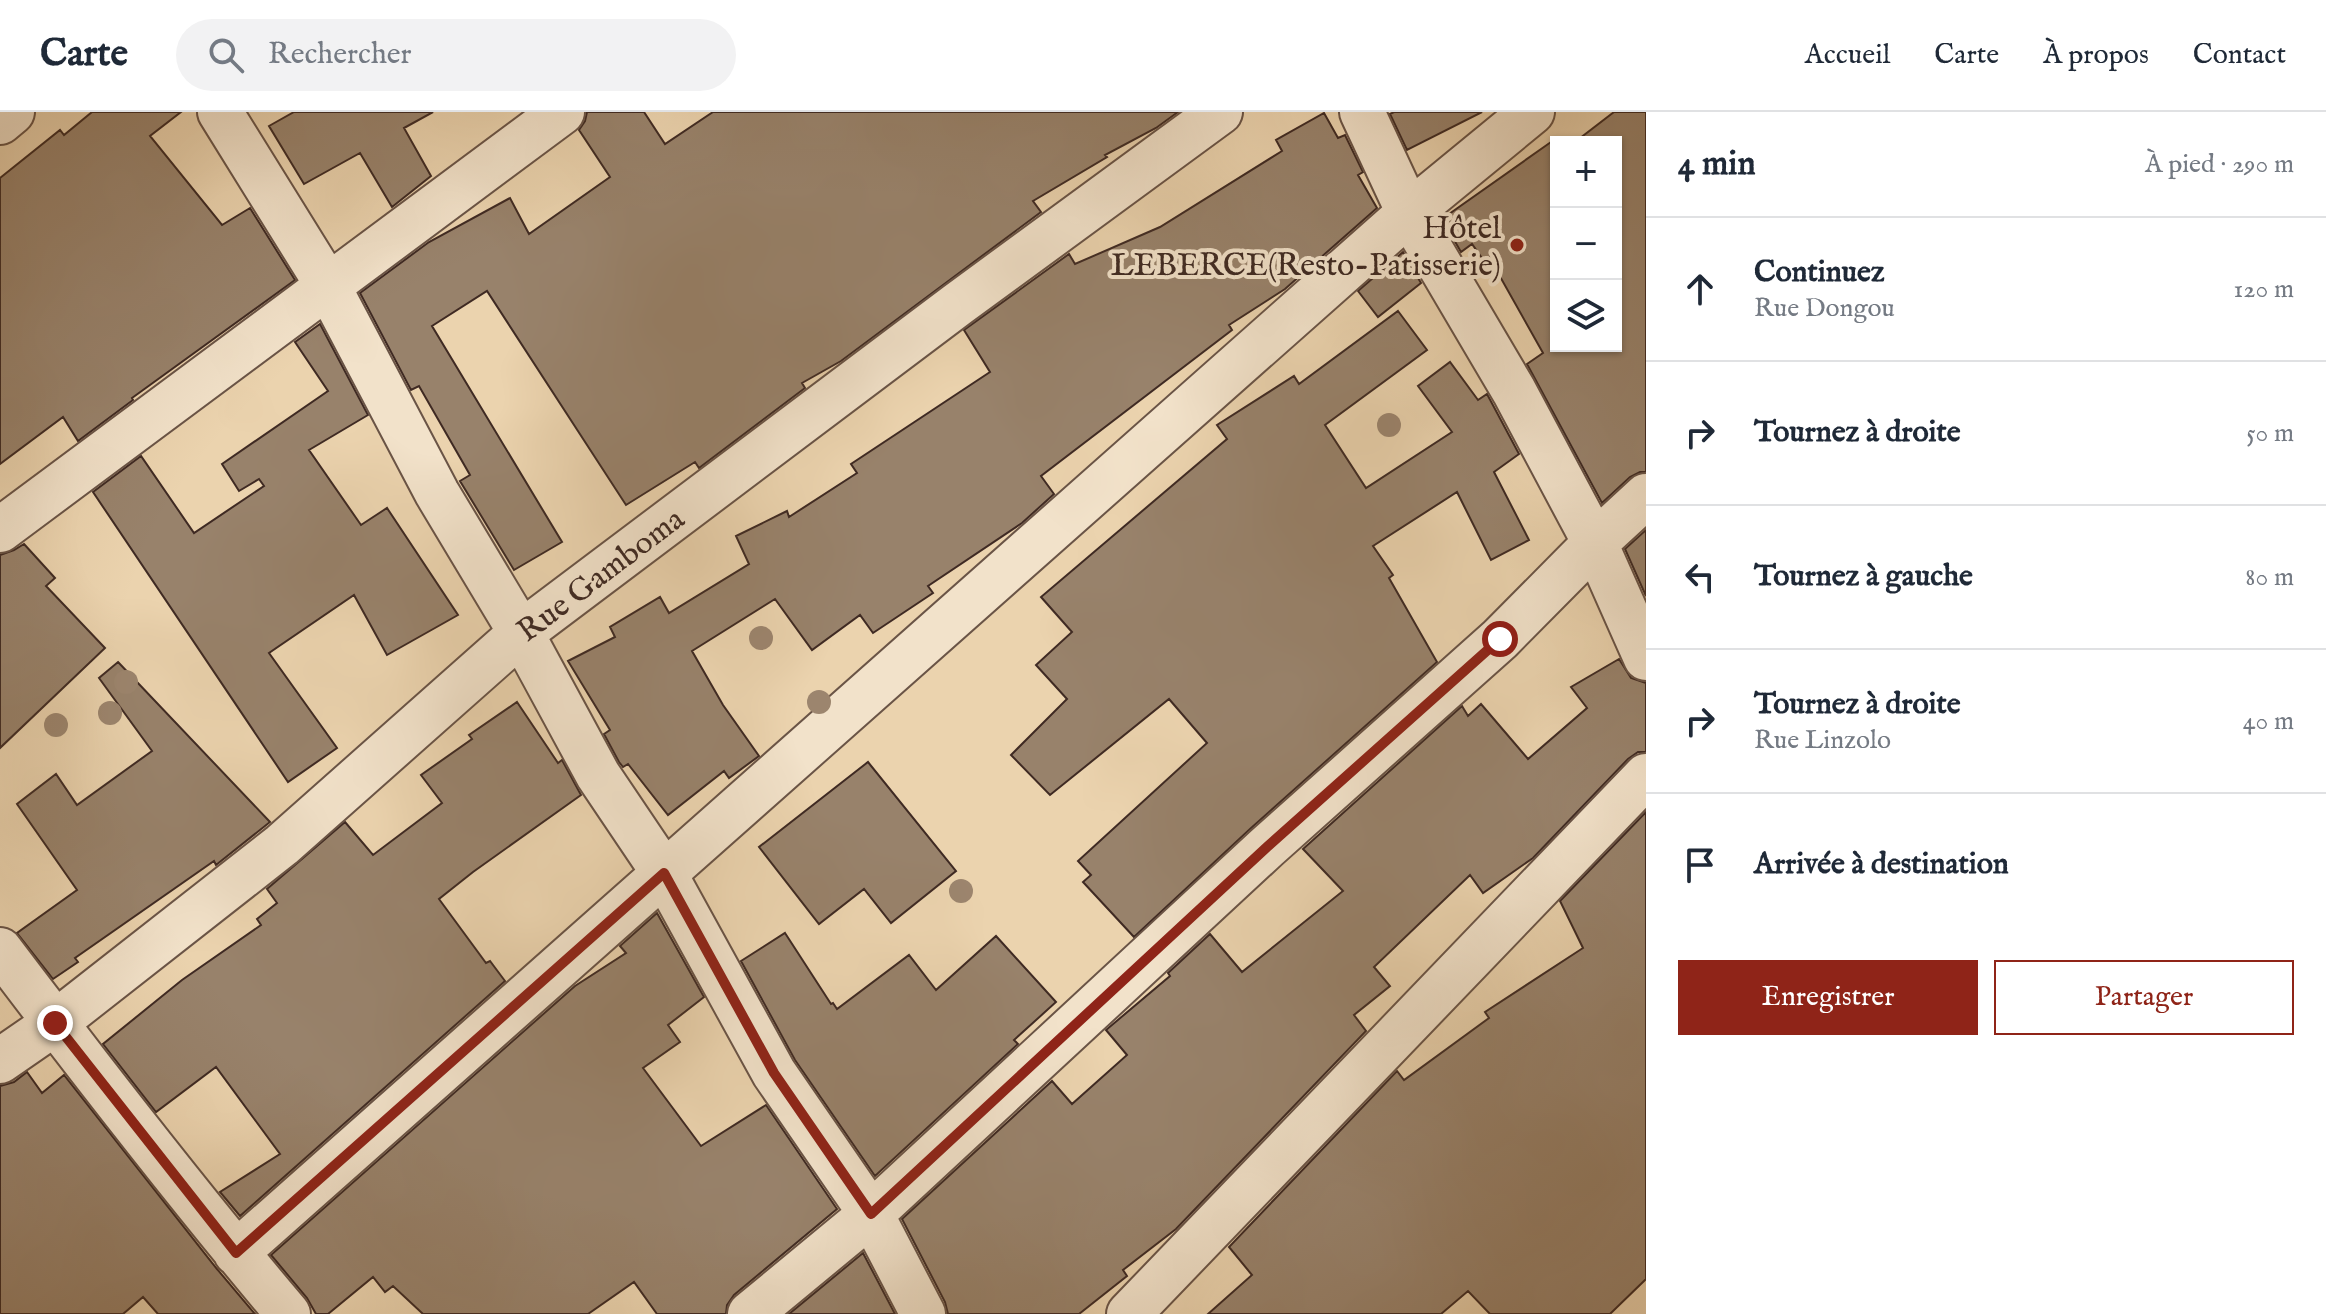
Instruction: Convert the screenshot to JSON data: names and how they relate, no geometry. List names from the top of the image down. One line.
{"streets":{"street":["Rue Gamboma"]},"places":["Hôtel LEBERCE(Resto-Patisserie)"],"page":{"header":"Carte","search":"Rechercher","nav":["Accueil","Carte","À propos","Contact"],"heading":["4 min","À pied · 290 m"],"map_buttons":["+","−"],"list":[["Continuez","Rue Dongou","120 m"],["Tournez à droite","50 m"],["Tournez à gauche","80 m"],["Tournez à droite","Rue Linzolo","40 m"],"Arrivée à destination"],"buttons":["Enregistrer","Partager"]}}
